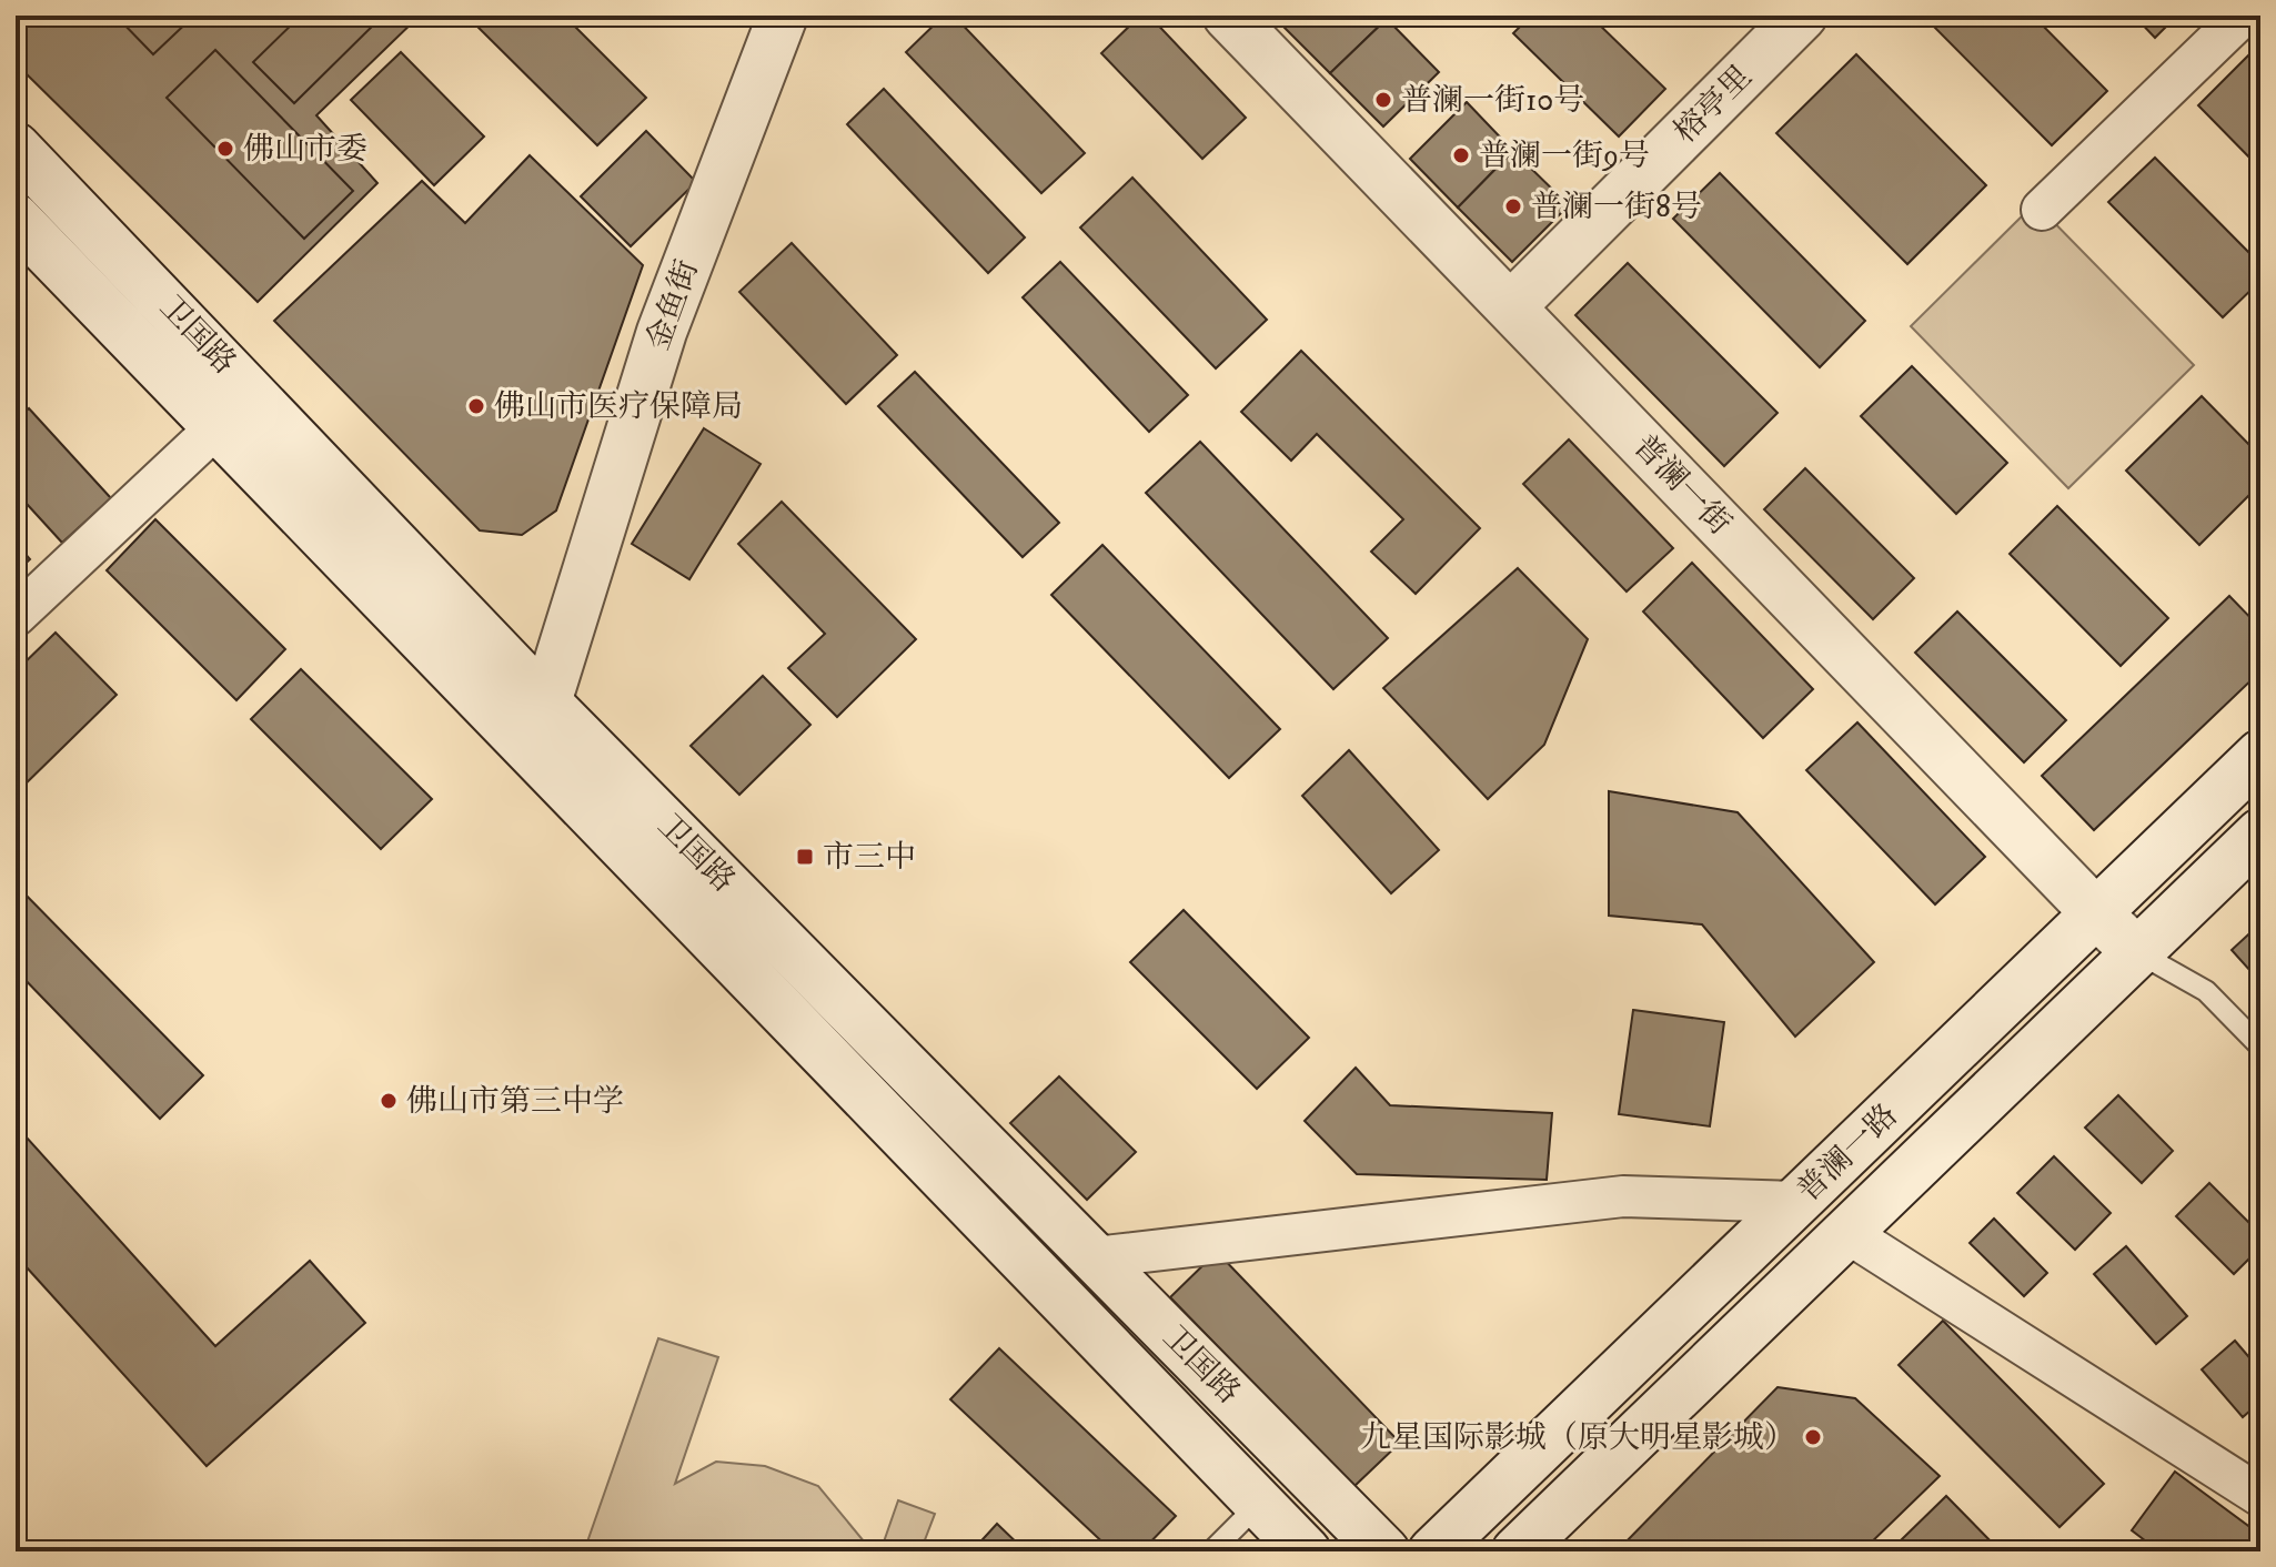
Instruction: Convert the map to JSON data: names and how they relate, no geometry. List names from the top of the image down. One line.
{"streets":{"main road":["榕亭里","金鱼街","卫国路","普澜一街","普澜一路"]},"crossings":[["榕亭里","普澜一街"],["金鱼街","卫国路"],["普澜一街","普澜一路"]],"places":{"other":["普澜一街10号","佛山市委","普澜一街9号","普澜一街8号","佛山市医疗保障局","佛山市第三中学","九星国际影城（原大明星影城）"],"transit":["市三中"]}}
